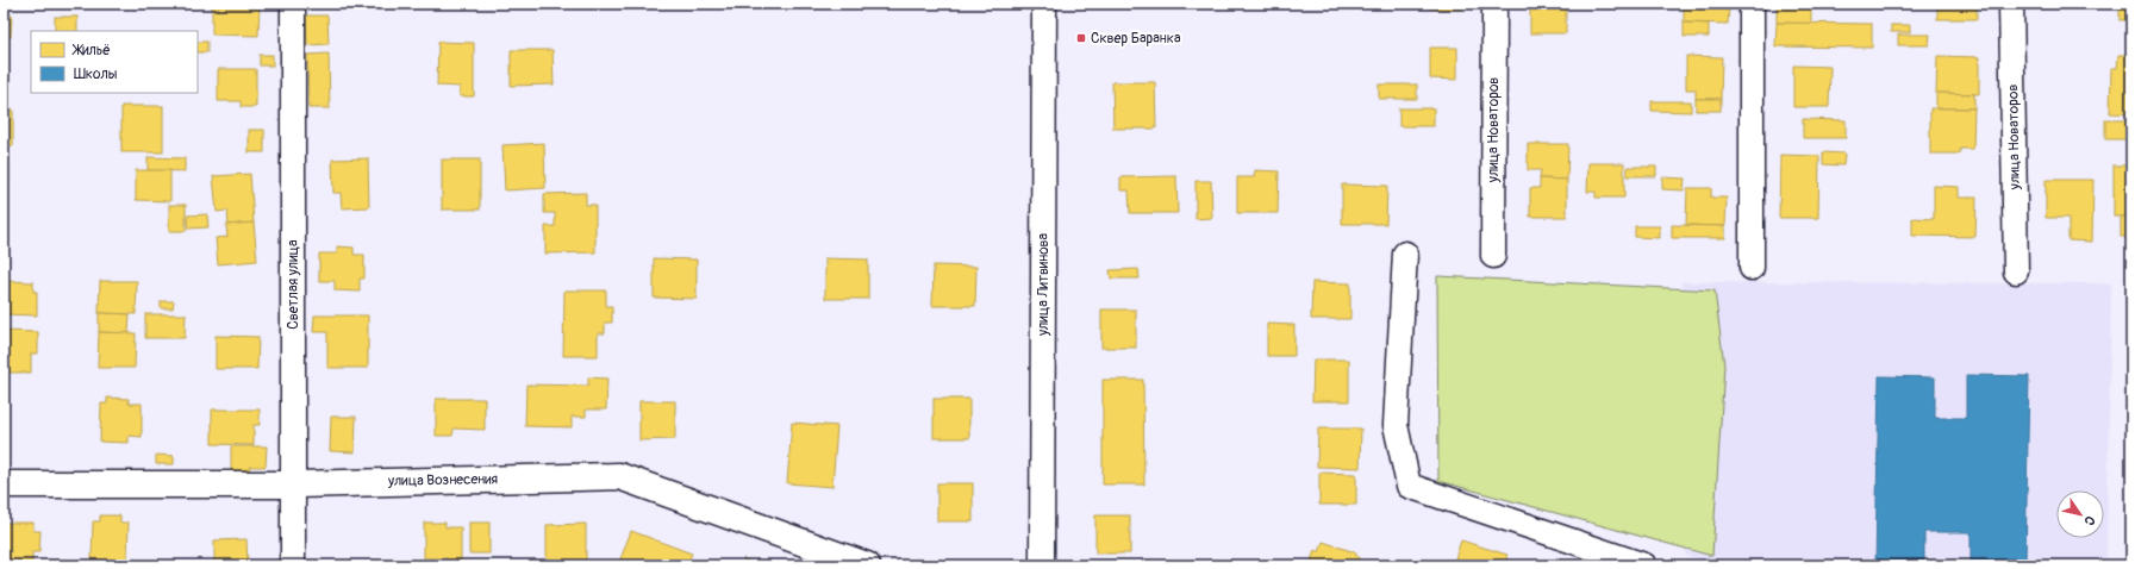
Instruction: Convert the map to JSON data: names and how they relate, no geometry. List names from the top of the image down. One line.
{"streets":{"street":["улица Новаторов","Светлая улица","улица Литвинова","улица Вознесения"]},"crossings":[["Светлая улица","улица Вознесения"]],"places":{"transit":["Сквер Баранка"]},"legend":["Жильё","Школы"],"north":"bottom right"}
